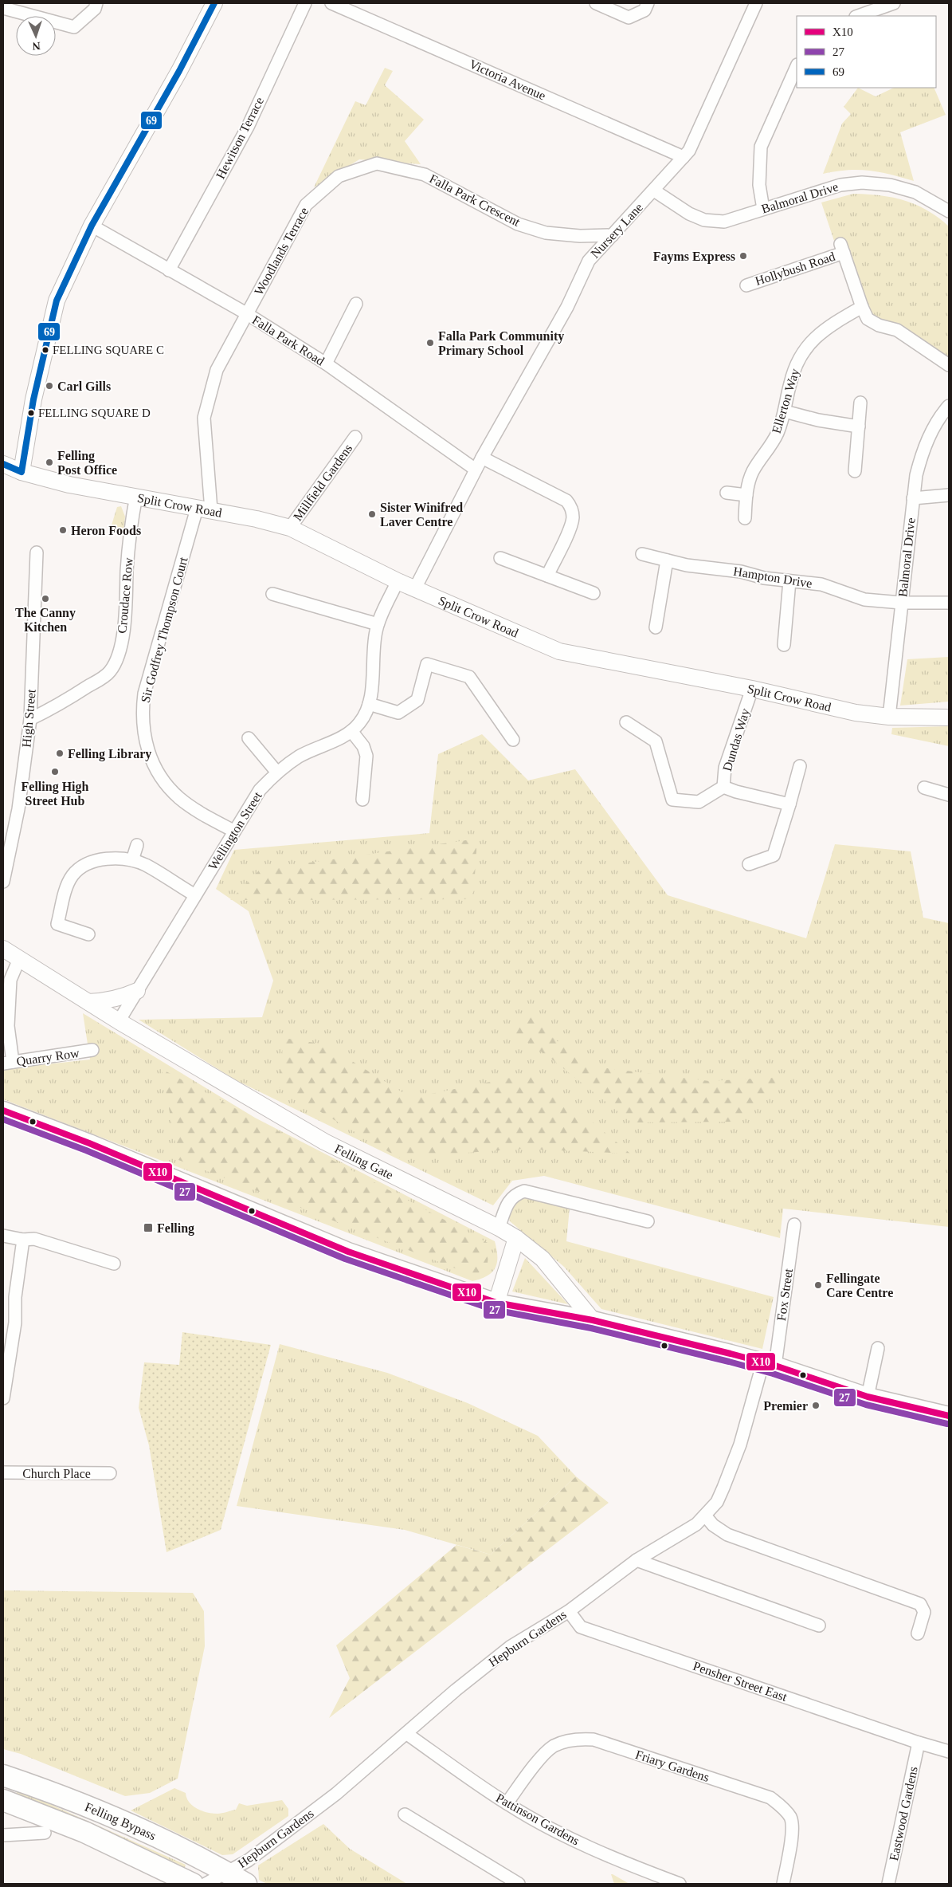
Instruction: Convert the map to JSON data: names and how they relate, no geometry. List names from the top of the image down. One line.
{"streets":{"highway":["Felling Bypass"],"street":["Victoria Avenue","Hewitson Terrace","Balmoral Drive","Falla Park Crescent","Nursery Lane","Woodlands Terrace","Hollybush Road","Falla Park Road","Ellerton Way","Millfield Gardens","Split Crow Road","Hampton Drive","Croudace Row","Sir Godfrey Thompson Court","High Street","Dundas Way","Wellington Street","Quarry Row","Felling Gate","Fox Street","Church Place","Hepburn Gardens","Pensher Street East","Friary Gardens","Eastwood Gardens","Pattinson Gardens"]},"crossings":[["Victoria Avenue","Nursery Lane"],["Hewitson Terrace","Falla Park Road"],["Balmoral Drive","Nursery Lane"],["Balmoral Drive","Split Crow Road"],["Balmoral Drive","Hampton Drive"],["Falla Park Crescent","Nursery Lane"],["Falla Park Crescent","Woodlands Terrace"],["Nursery Lane","Falla Park Road"],["Nursery Lane","Split Crow Road"],["Woodlands Terrace","Falla Park Road"],["Woodlands Terrace","Split Crow Road"],["Woodlands Terrace","Sir Godfrey Thompson Court"],["Hollybush Road","Ellerton Way"],["Millfield Gardens","Split Crow Road"],["Split Crow Road","Croudace Row"],["Split Crow Road","Sir Godfrey Thompson Court"],["Split Crow Road","Dundas Way"],["Split Crow Road","Wellington Street"],["Croudace Row","High Street"],["Sir Godfrey Thompson Court","Wellington Street"],["Wellington Street","Felling Gate"],["Fox Street","Hepburn Gardens"],["Hepburn Gardens","Pensher Street East"],["Hepburn Gardens","Pattinson Gardens"],["Hepburn Gardens","Felling Bypass"],["Pensher Street East","Eastwood Gardens"],["Friary Gardens","Pattinson Gardens"]],"places":{"other":["Fayms Express","Falla Park Community Primary School","FELLING SQUARE C","Carl Gills","FELLING SQUARE D","Felling Post Office","Sister Winifred Laver Centre","Heron Foods","The Canny Kitchen","Felling Library","Felling High Street Hub","Fellingate Care Centre","Premier"],"transit":["Felling"]},"lines":["transit line 69","transit line X10","transit line 27"],"legend":["X10","27","69"],"north":"bottom"}
